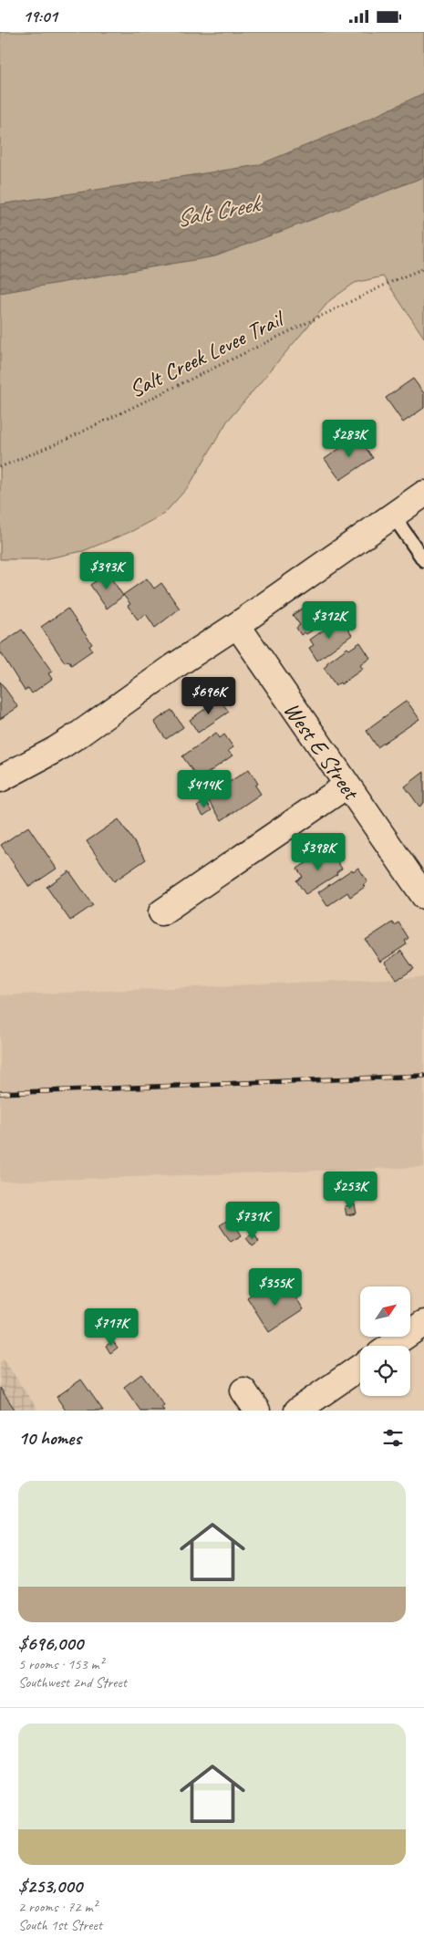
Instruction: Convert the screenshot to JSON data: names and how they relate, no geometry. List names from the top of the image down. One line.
{"streets":{"street":["West E Street"],"path":["Salt Creek Levee Trail"]},"water":["Salt Creek"],"north":"top right","page":{"status":"19:01","price":["$283K","$393K","$312K","$696K","$414K","$398K","$253K","$731K","$355K","$717K"],"heading":"10 homes","list":[{"name":"$696,000","note":"5 rooms · 153 m² · Southwest 2nd Street"},{"name":"$253,000","note":"2 rooms · 72 m² · South 1st Street"}]}}
